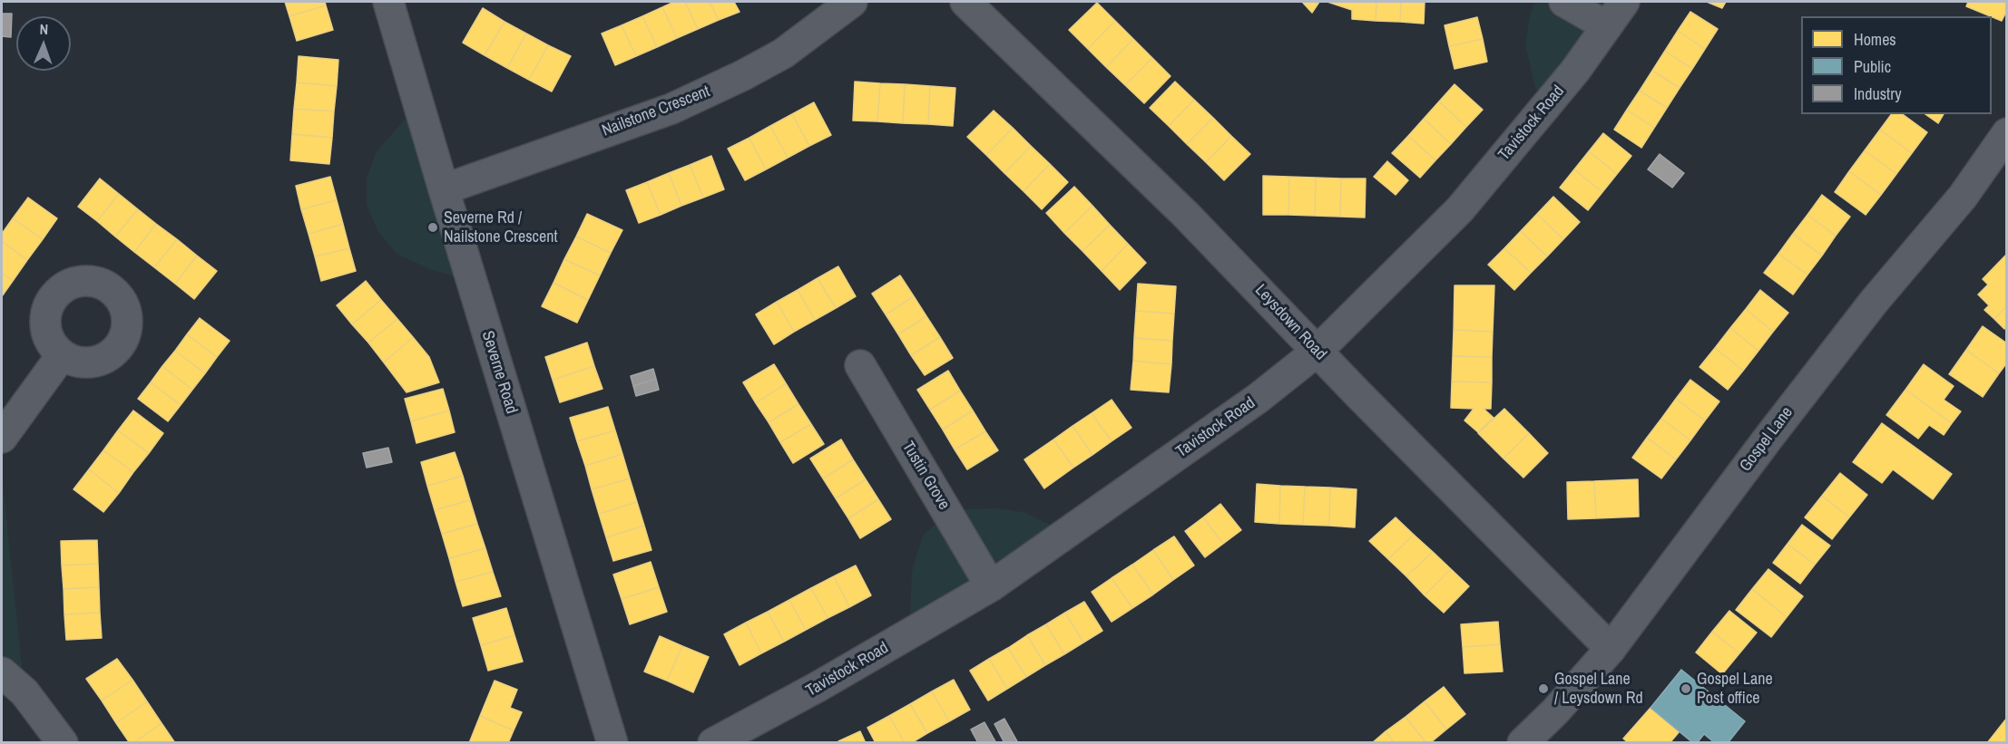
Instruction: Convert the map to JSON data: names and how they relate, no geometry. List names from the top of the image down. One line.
{"streets":{"street":["Nailstone Crescent","Tavistock Road","Leysdown Road","Severne Road","Gospel Lane","Tustin Grove"]},"crossings":[["Nailstone Crescent","Severne Road"],["Tavistock Road","Leysdown Road"],["Tavistock Road","Tustin Grove"],["Leysdown Road","Gospel Lane"]],"places":["Severne Rd / Nailstone Crescent","Gospel Lane / Leysdown Rd","Gospel Lane Post office"],"legend":["Homes","Public","Industry"],"north":"top"}
